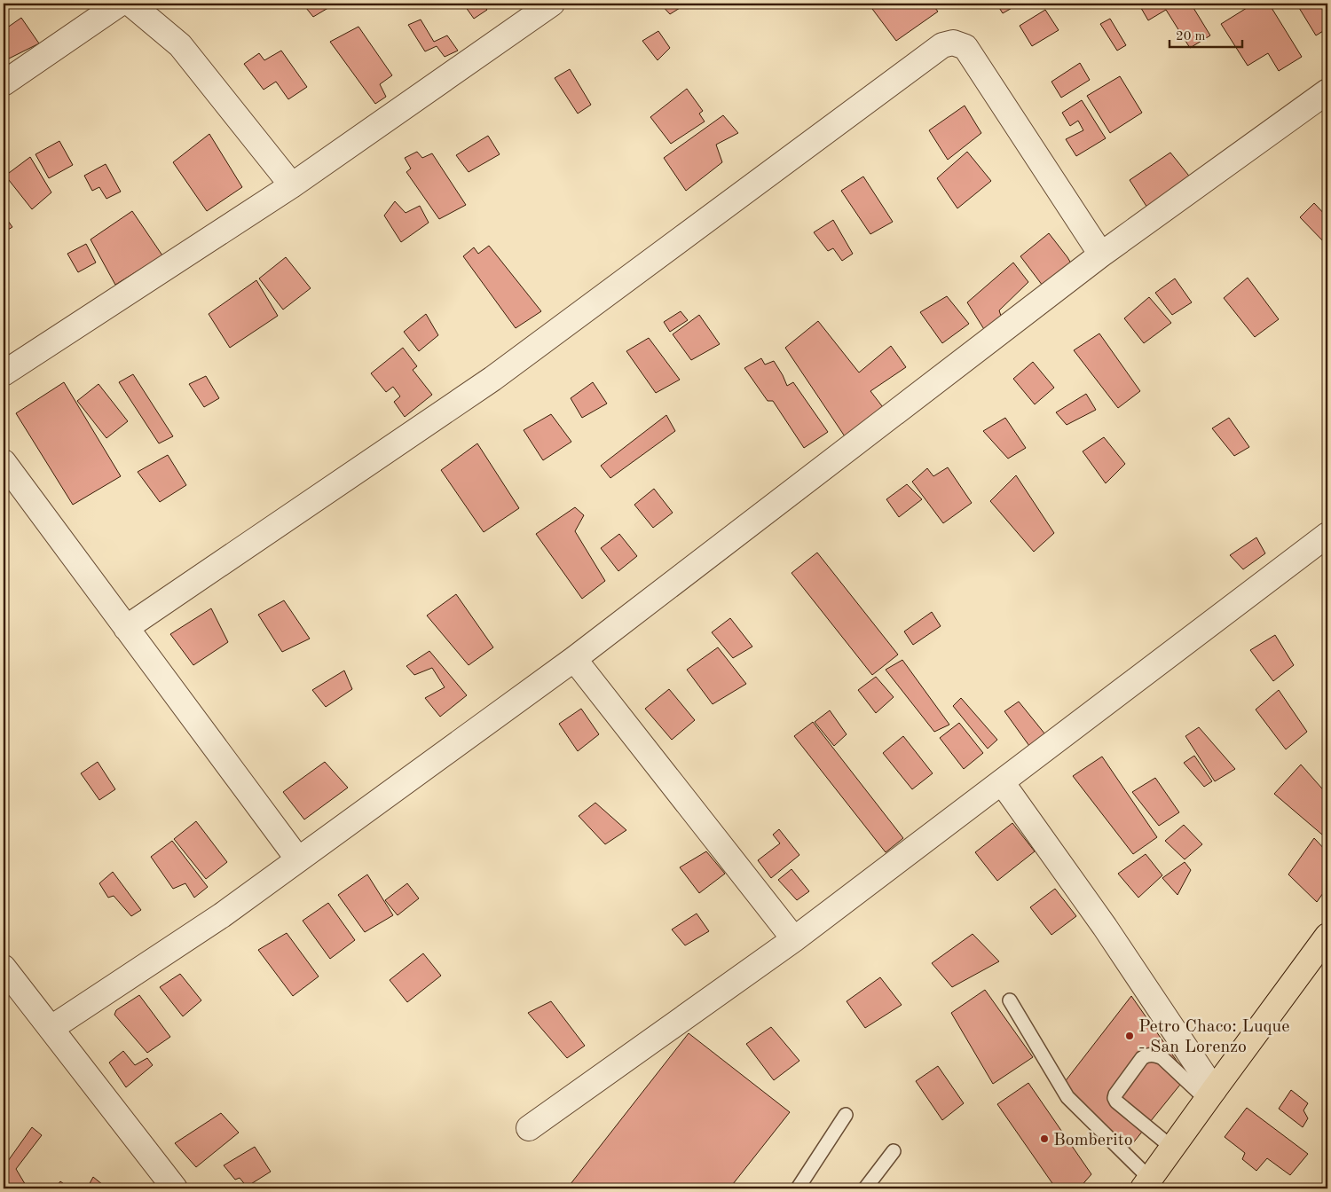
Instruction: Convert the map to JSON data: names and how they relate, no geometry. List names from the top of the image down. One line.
{"places":["Petro Chaco: Luque - San Lorenzo","Bomberito"],"scale_bar":"20 m"}
